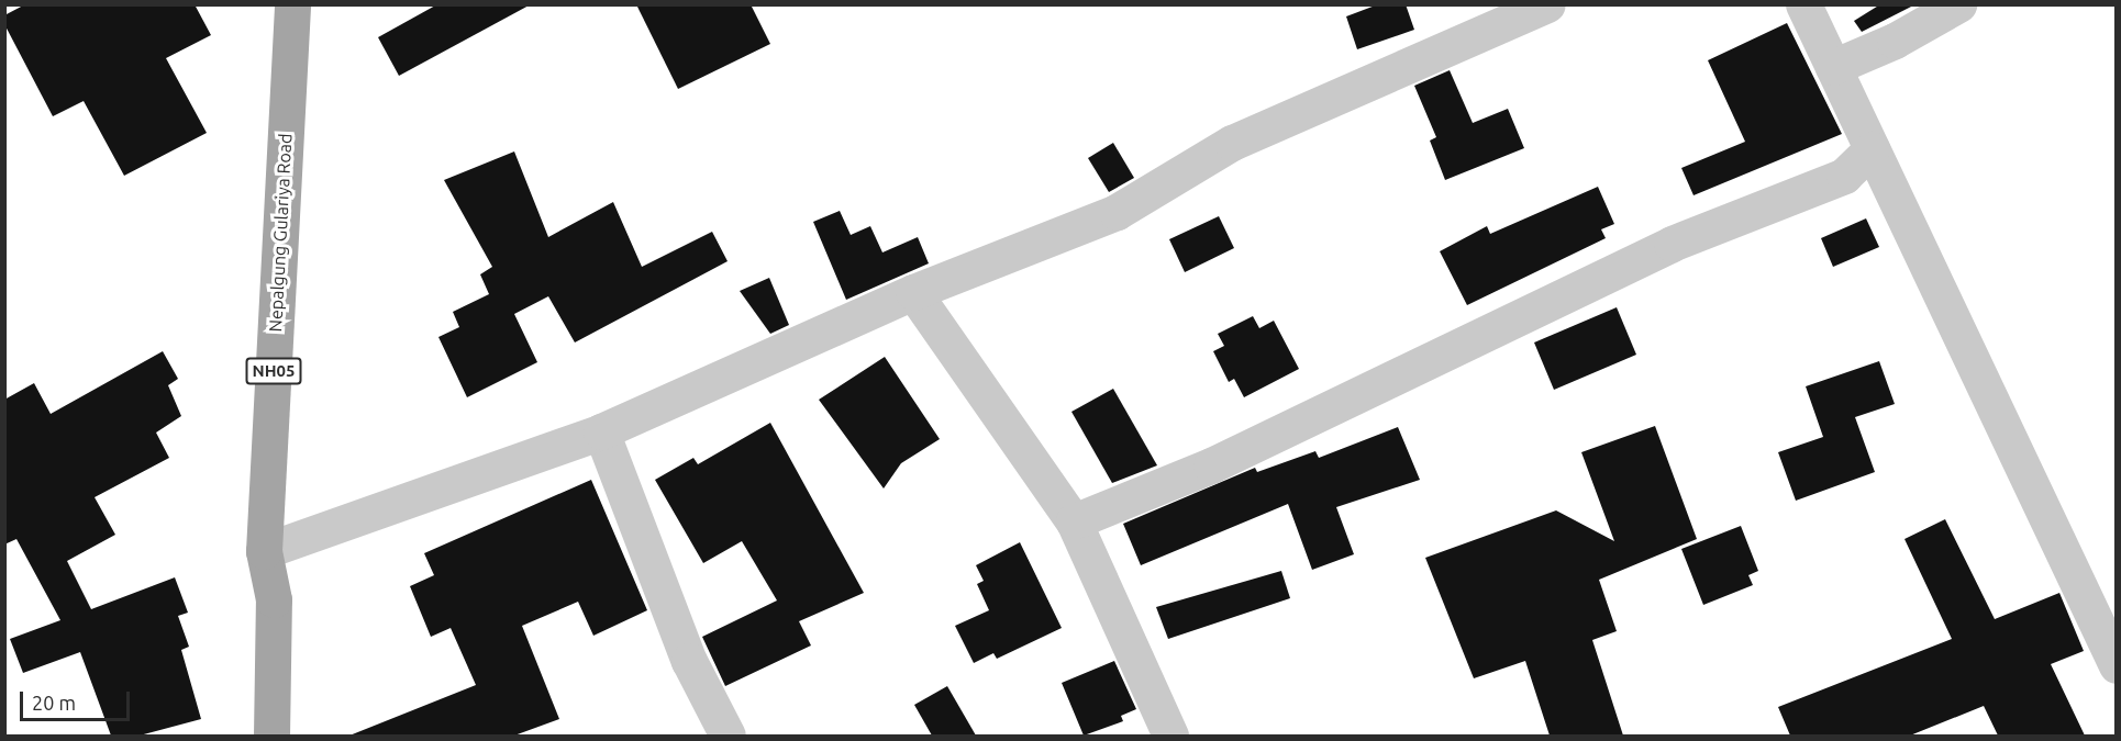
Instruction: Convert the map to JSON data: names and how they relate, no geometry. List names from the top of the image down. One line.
{"streets":{"main road":["Nepalgung Gulariya Road","NH05"]},"scale_bar":"20 m"}
